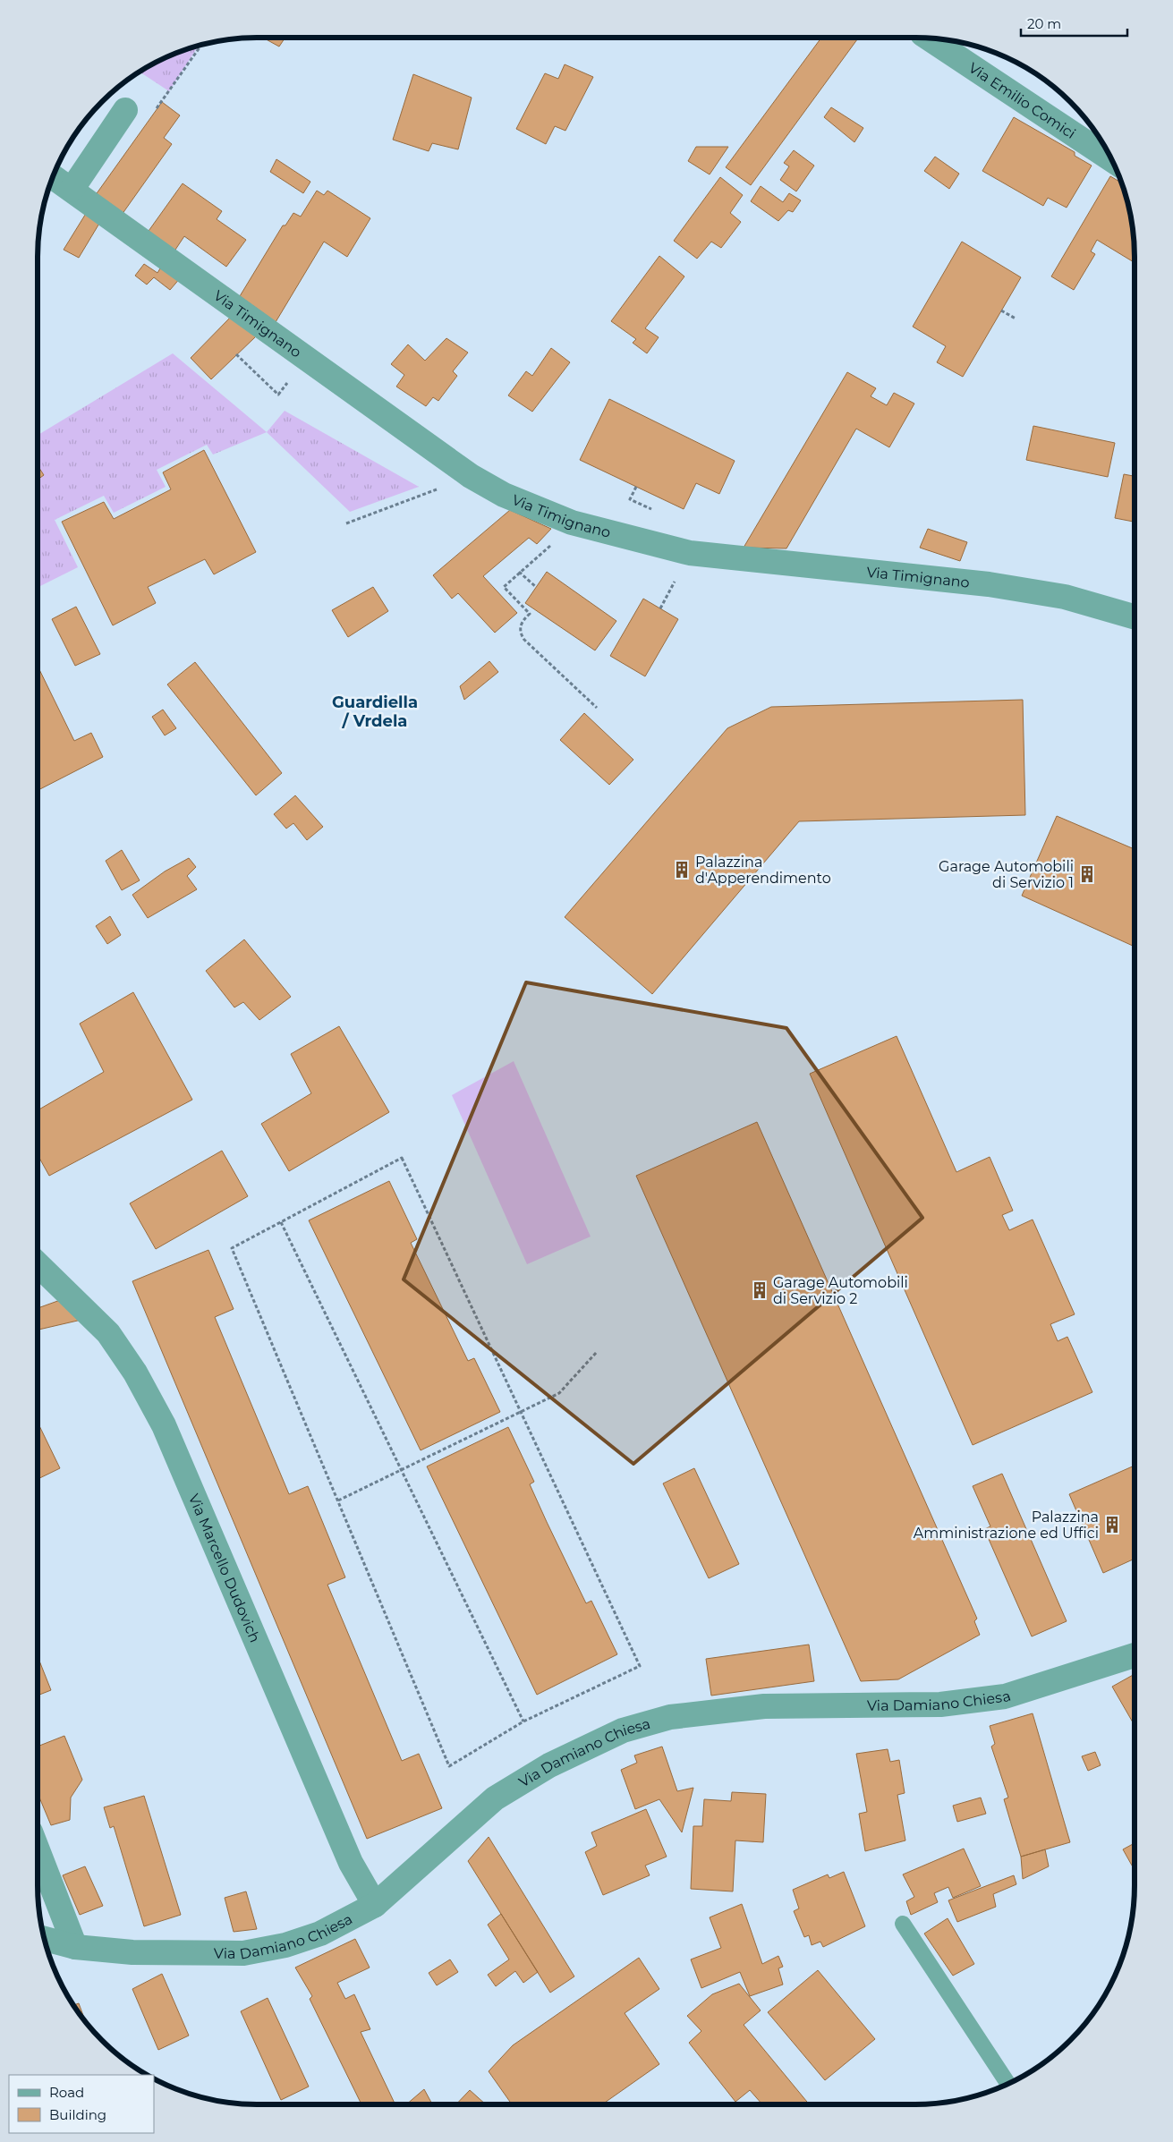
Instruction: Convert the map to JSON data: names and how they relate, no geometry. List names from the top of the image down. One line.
{"streets":{"street":["Via Emilio Comici","Via Timignano","Via Marcello Dudovich","Via Damiano Chiesa"]},"crossings":[["Via Marcello Dudovich","Via Damiano Chiesa"]],"districts":["Guardiella / Vrdela"],"places":{"building":["Palazzina d'Apperendimento","Garage Automobili di Servizio 1","Garage Automobili di Servizio 2","Palazzina Amministrazione ed Uffici"]},"legend":["Road","Building"],"scale_bar":"20 m"}
